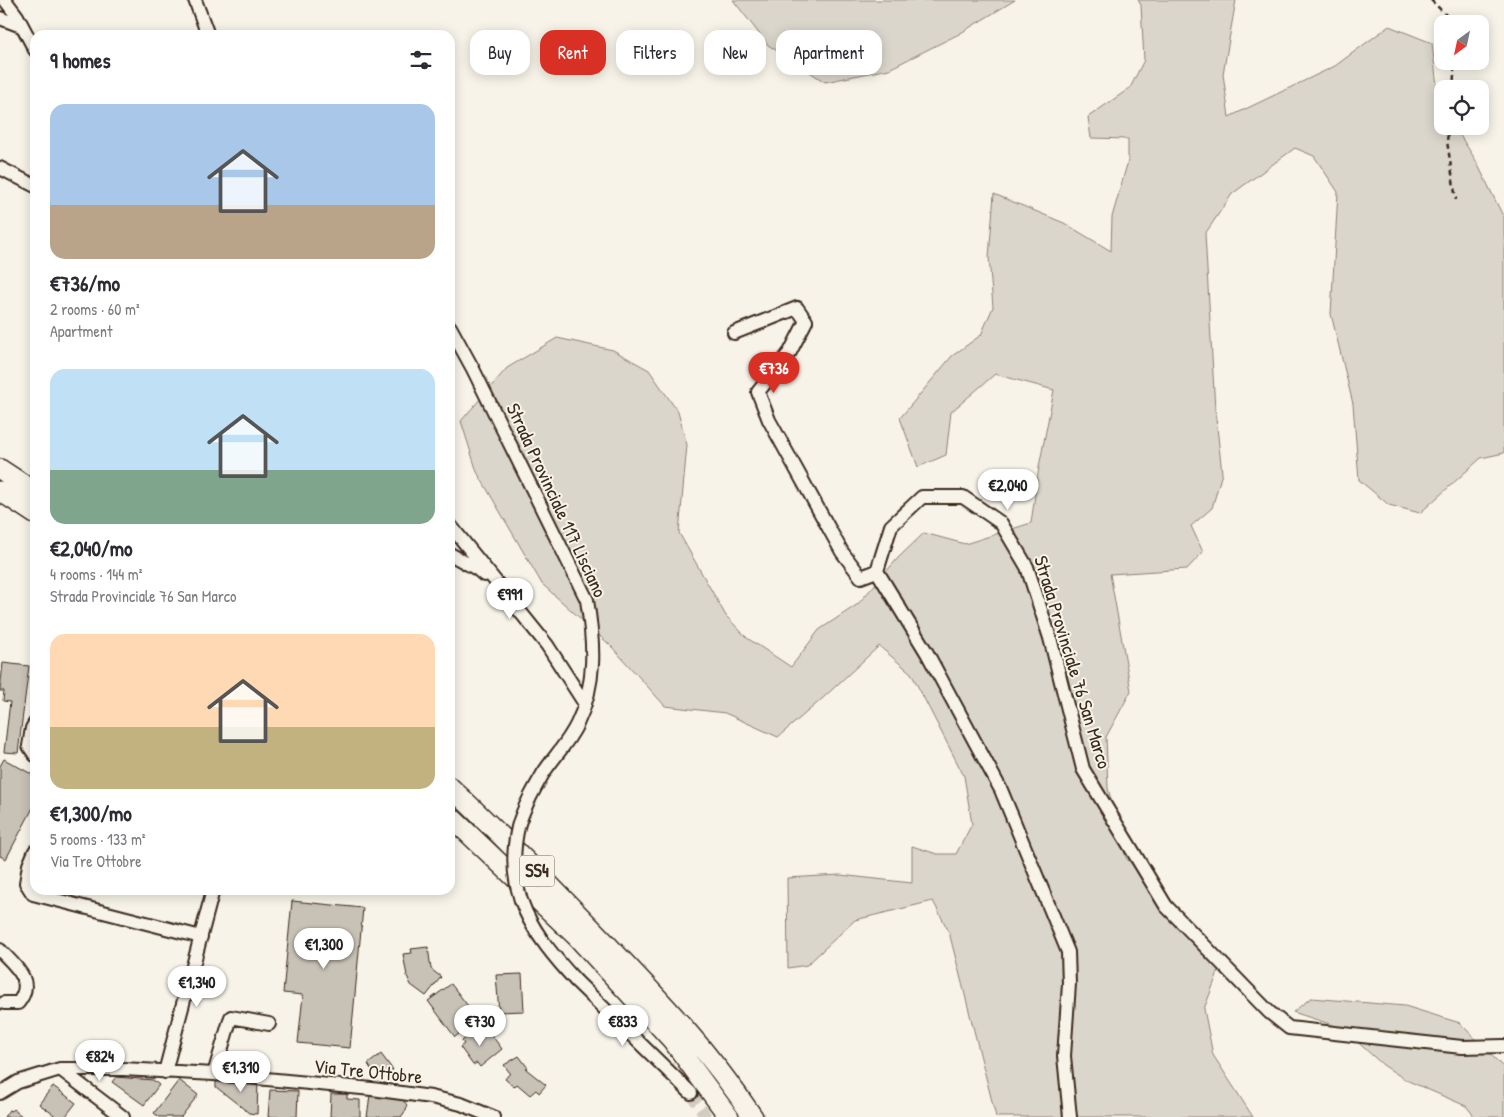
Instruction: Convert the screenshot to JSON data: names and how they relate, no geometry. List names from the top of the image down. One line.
{"streets":{"highway":["SS4"],"street":["Strada Provinciale 117 Lisciano","Strada Provinciale 76 San Marco","Via Tre Ottobre"]},"north":"bottom left","page":{"chip":["Buy","Rent","Filters","New","Apartment"],"heading":"9 homes","list":[{"name":"€736/mo","note":"2 rooms · 60 m² · Apartment"},{"name":"€2,040/mo","note":"4 rooms · 144 m² · Strada Provinciale 76 San Marco"},{"name":"€1,300/mo","note":"5 rooms · 133 m² · Via Tre Ottobre"}],"price":["€736","€2,040","€991","€1,300","€1,340","€730","€833","€824","€1,310"]}}
